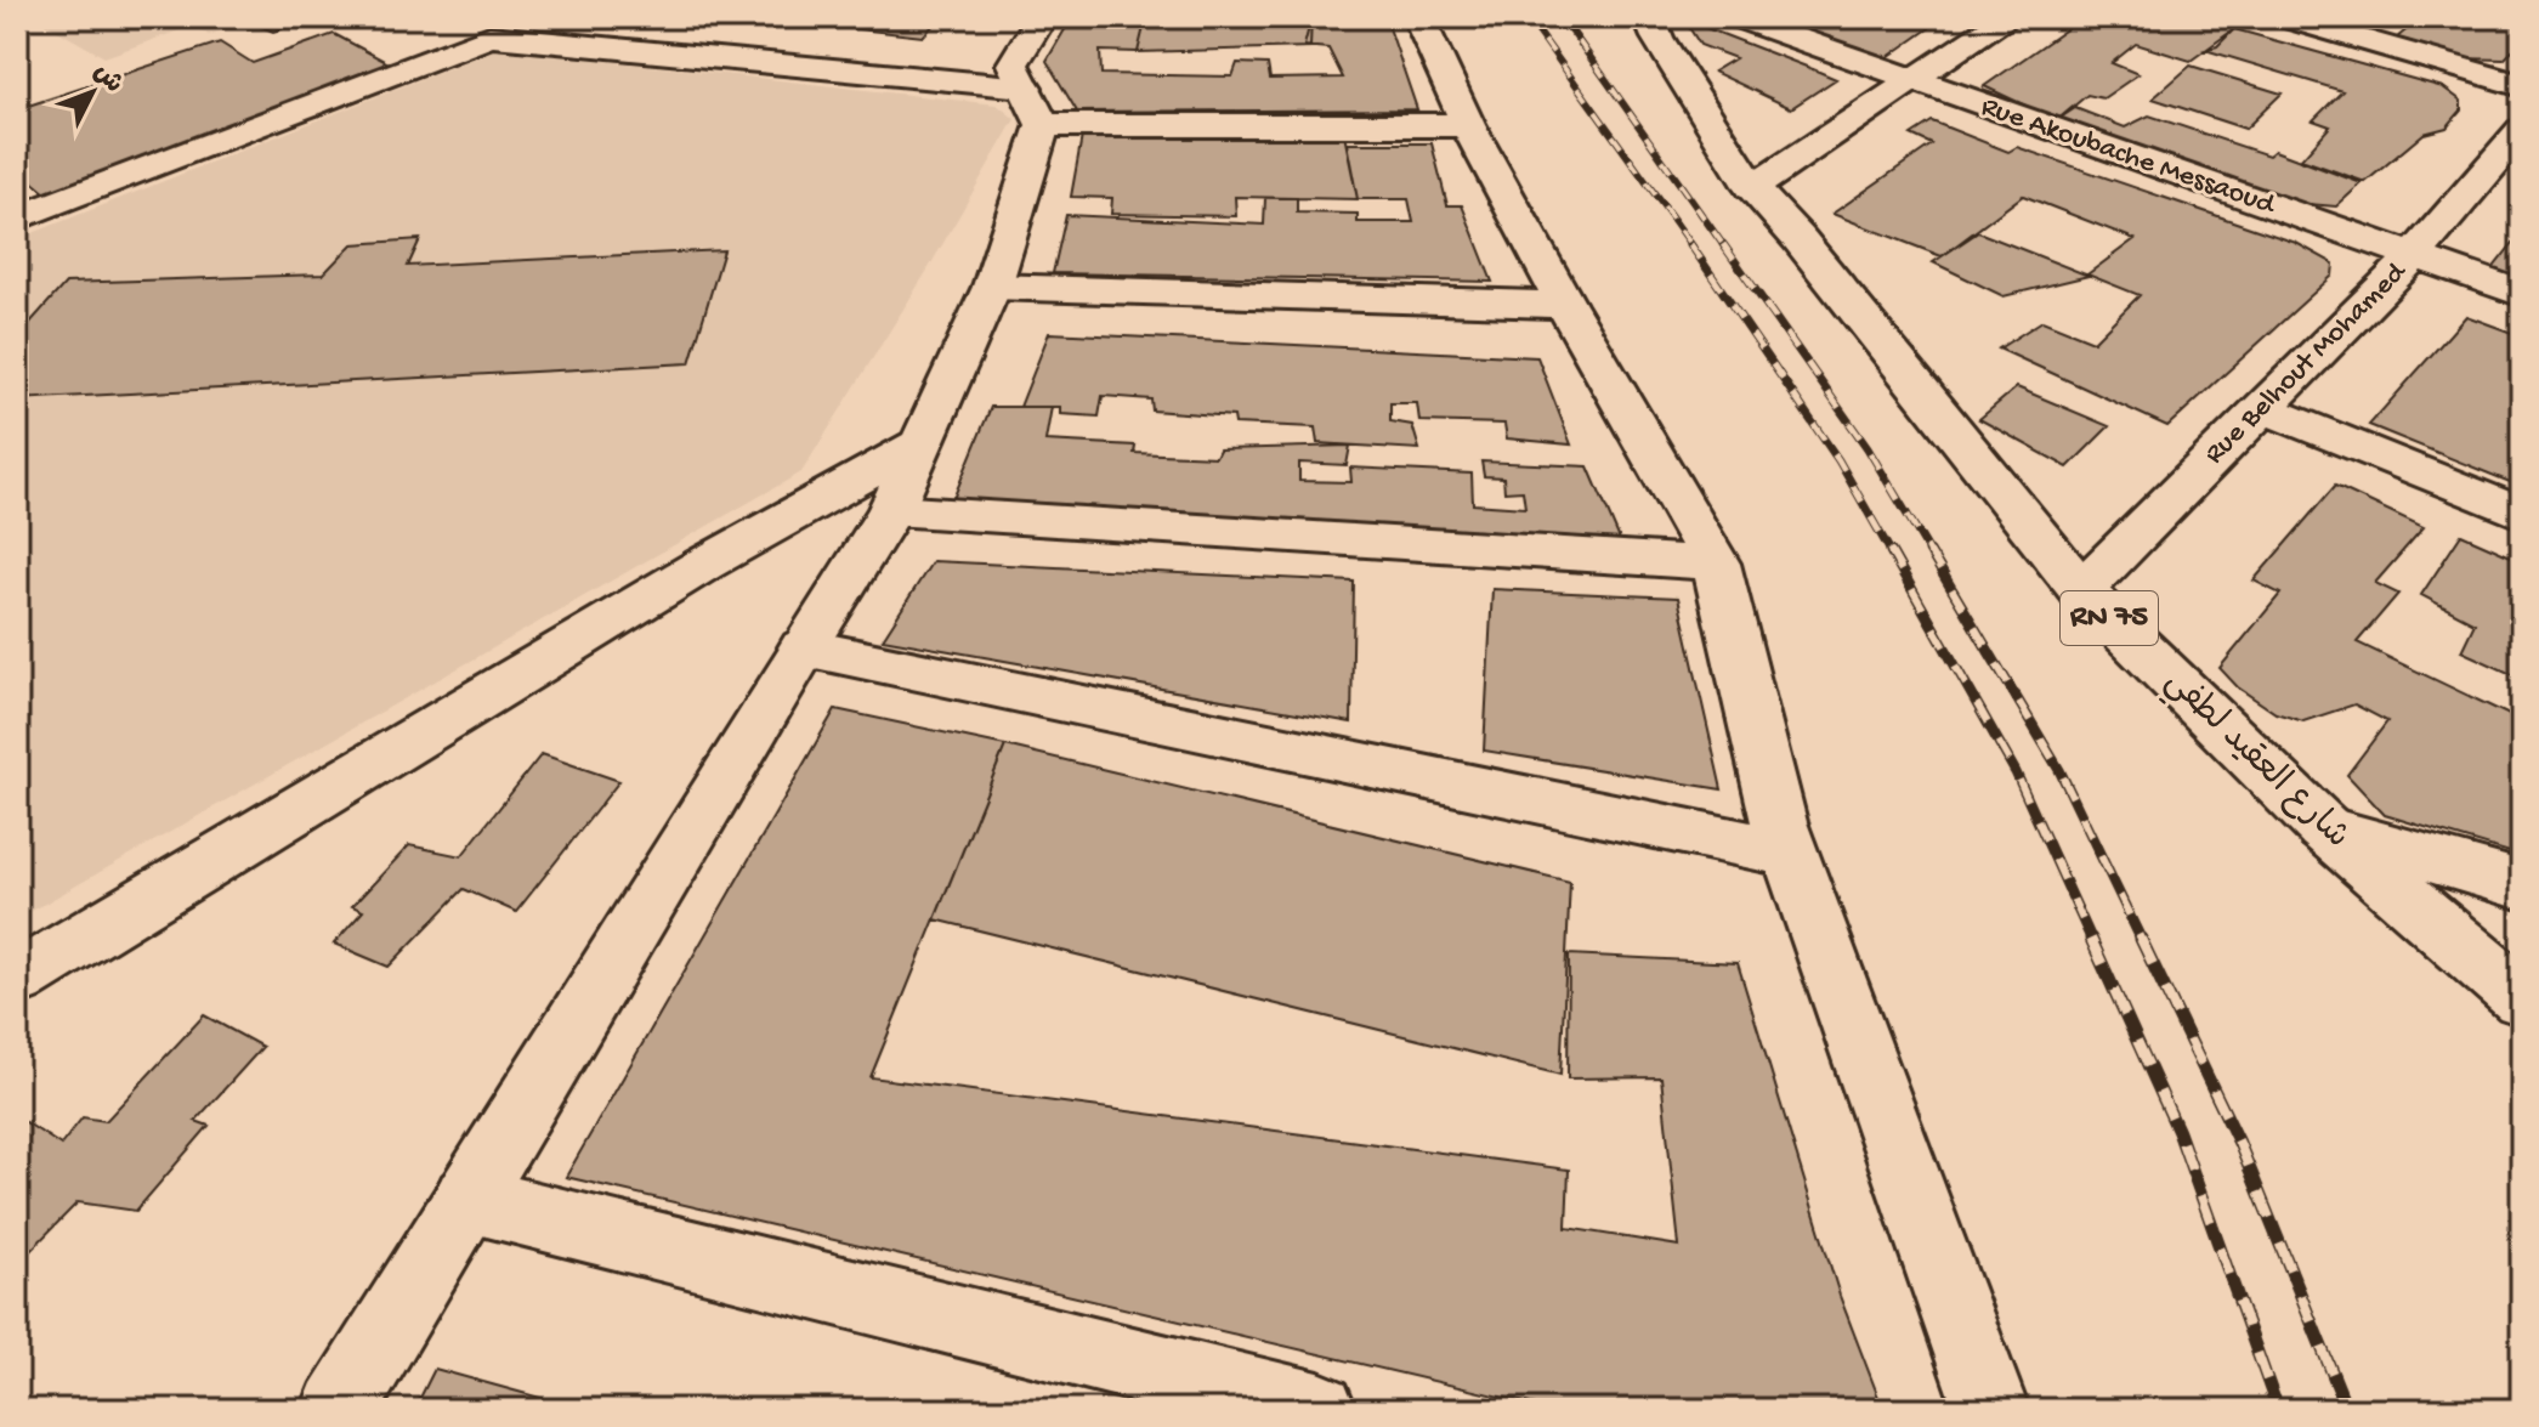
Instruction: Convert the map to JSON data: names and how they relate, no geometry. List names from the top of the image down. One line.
{"streets":{"street":["Rue Akoubache Messaoud","Rue Belhout Mohamed","RN 75","شارع العقيد لطفي"]},"crossings":[["Rue Akoubache Messaoud","Rue Belhout Mohamed"],["Rue Belhout Mohamed","شارع العقيد لطفي"]],"north":"top right"}
